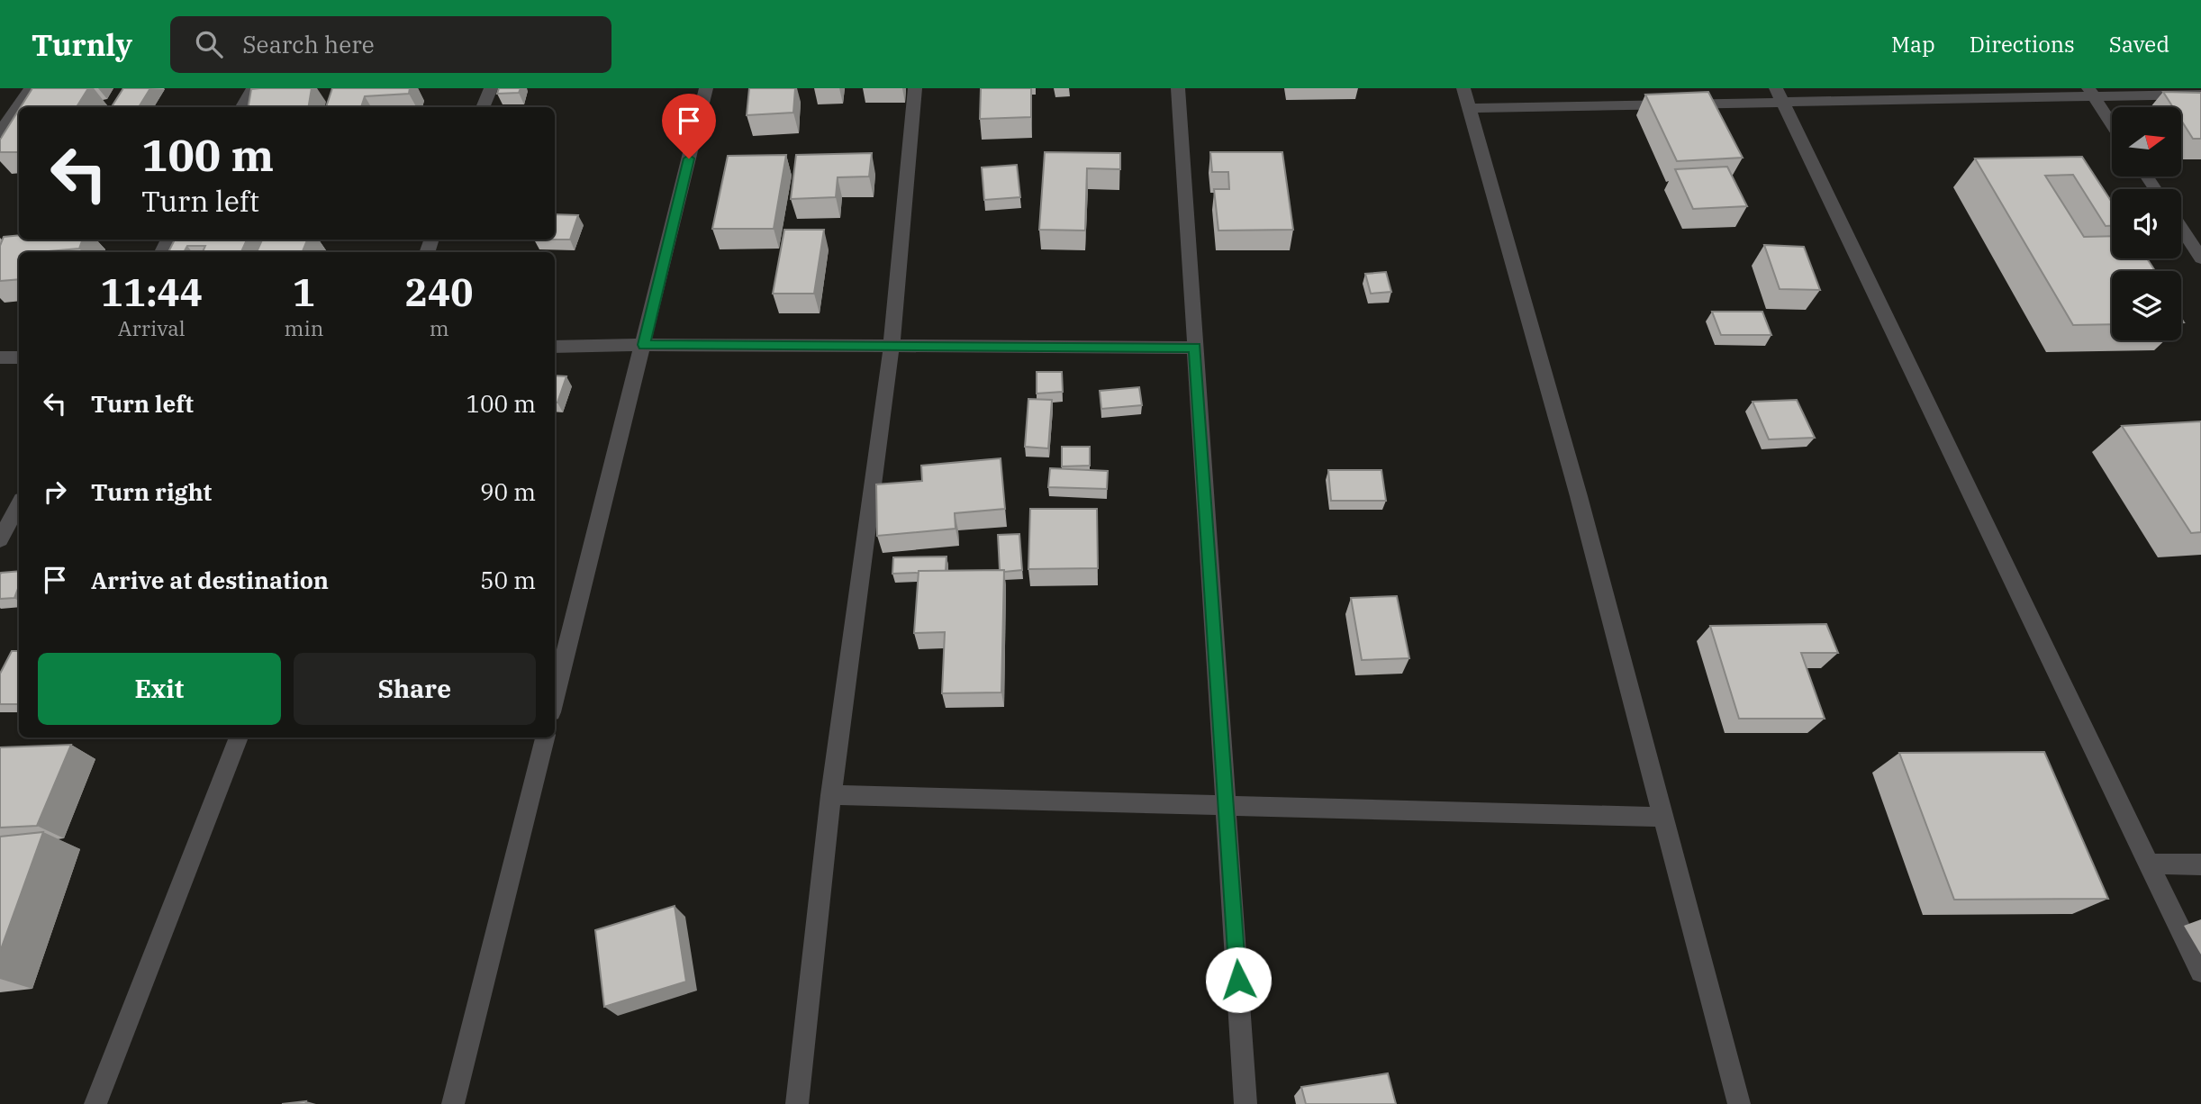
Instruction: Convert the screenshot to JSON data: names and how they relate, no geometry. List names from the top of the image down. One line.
{"north":"right","page":{"header":"Turnly","search":"Search here","nav":["Map","Directions","Saved"],"turn":["100 m","Turn left"],"eta":["11:44","Arrival","1","min","240","m"],"list":[{"name":"Turn left","value":"100 m"},{"name":"Turn right","value":"90 m"},{"name":"Arrive at destination","value":"50 m"}],"buttons":["Exit","Share"]}}
